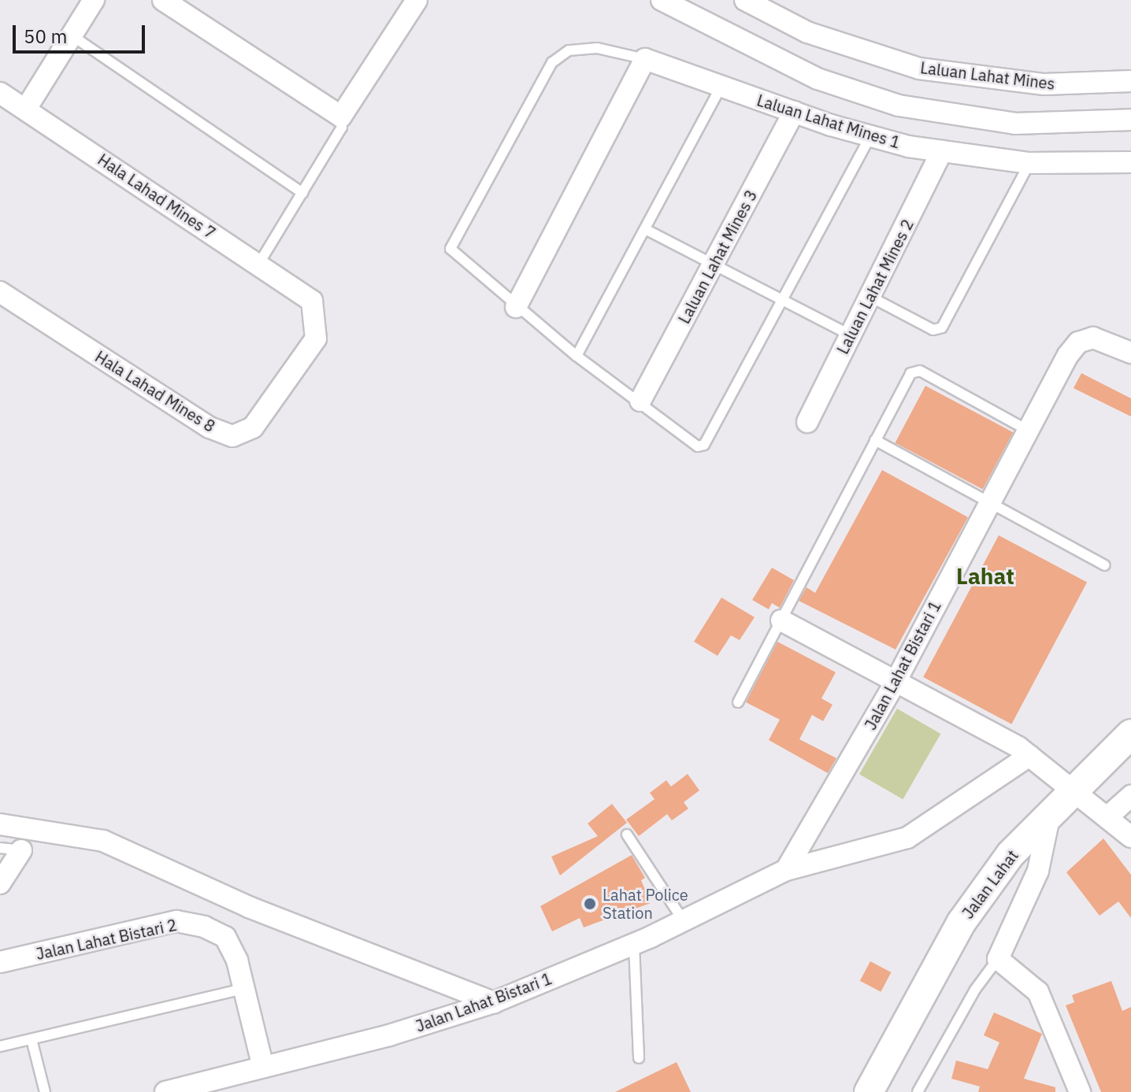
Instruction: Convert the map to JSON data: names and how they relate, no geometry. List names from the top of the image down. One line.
{"streets":{"main road":["Jalan Lahat"],"street":["Laluan Lahat Mines","Laluan Lahat Mines 1","Hala Lahad Mines 7","Laluan Lahat Mines 3","Laluan Lahat Mines 2","Hala Lahad Mines 8","Jalan Lahat Bistari 1","Jalan Lahat Bistari 2"]},"crossings":[["Laluan Lahat Mines 1","Laluan Lahat Mines 3"],["Laluan Lahat Mines 1","Laluan Lahat Mines 2"],["Hala Lahad Mines 7","Hala Lahad Mines 8"],["Jalan Lahat Bistari 1","Jalan Lahat Bistari 2"]],"districts":["Lahat"],"places":["Lahat Police Station"],"scale_bar":"50 m"}
